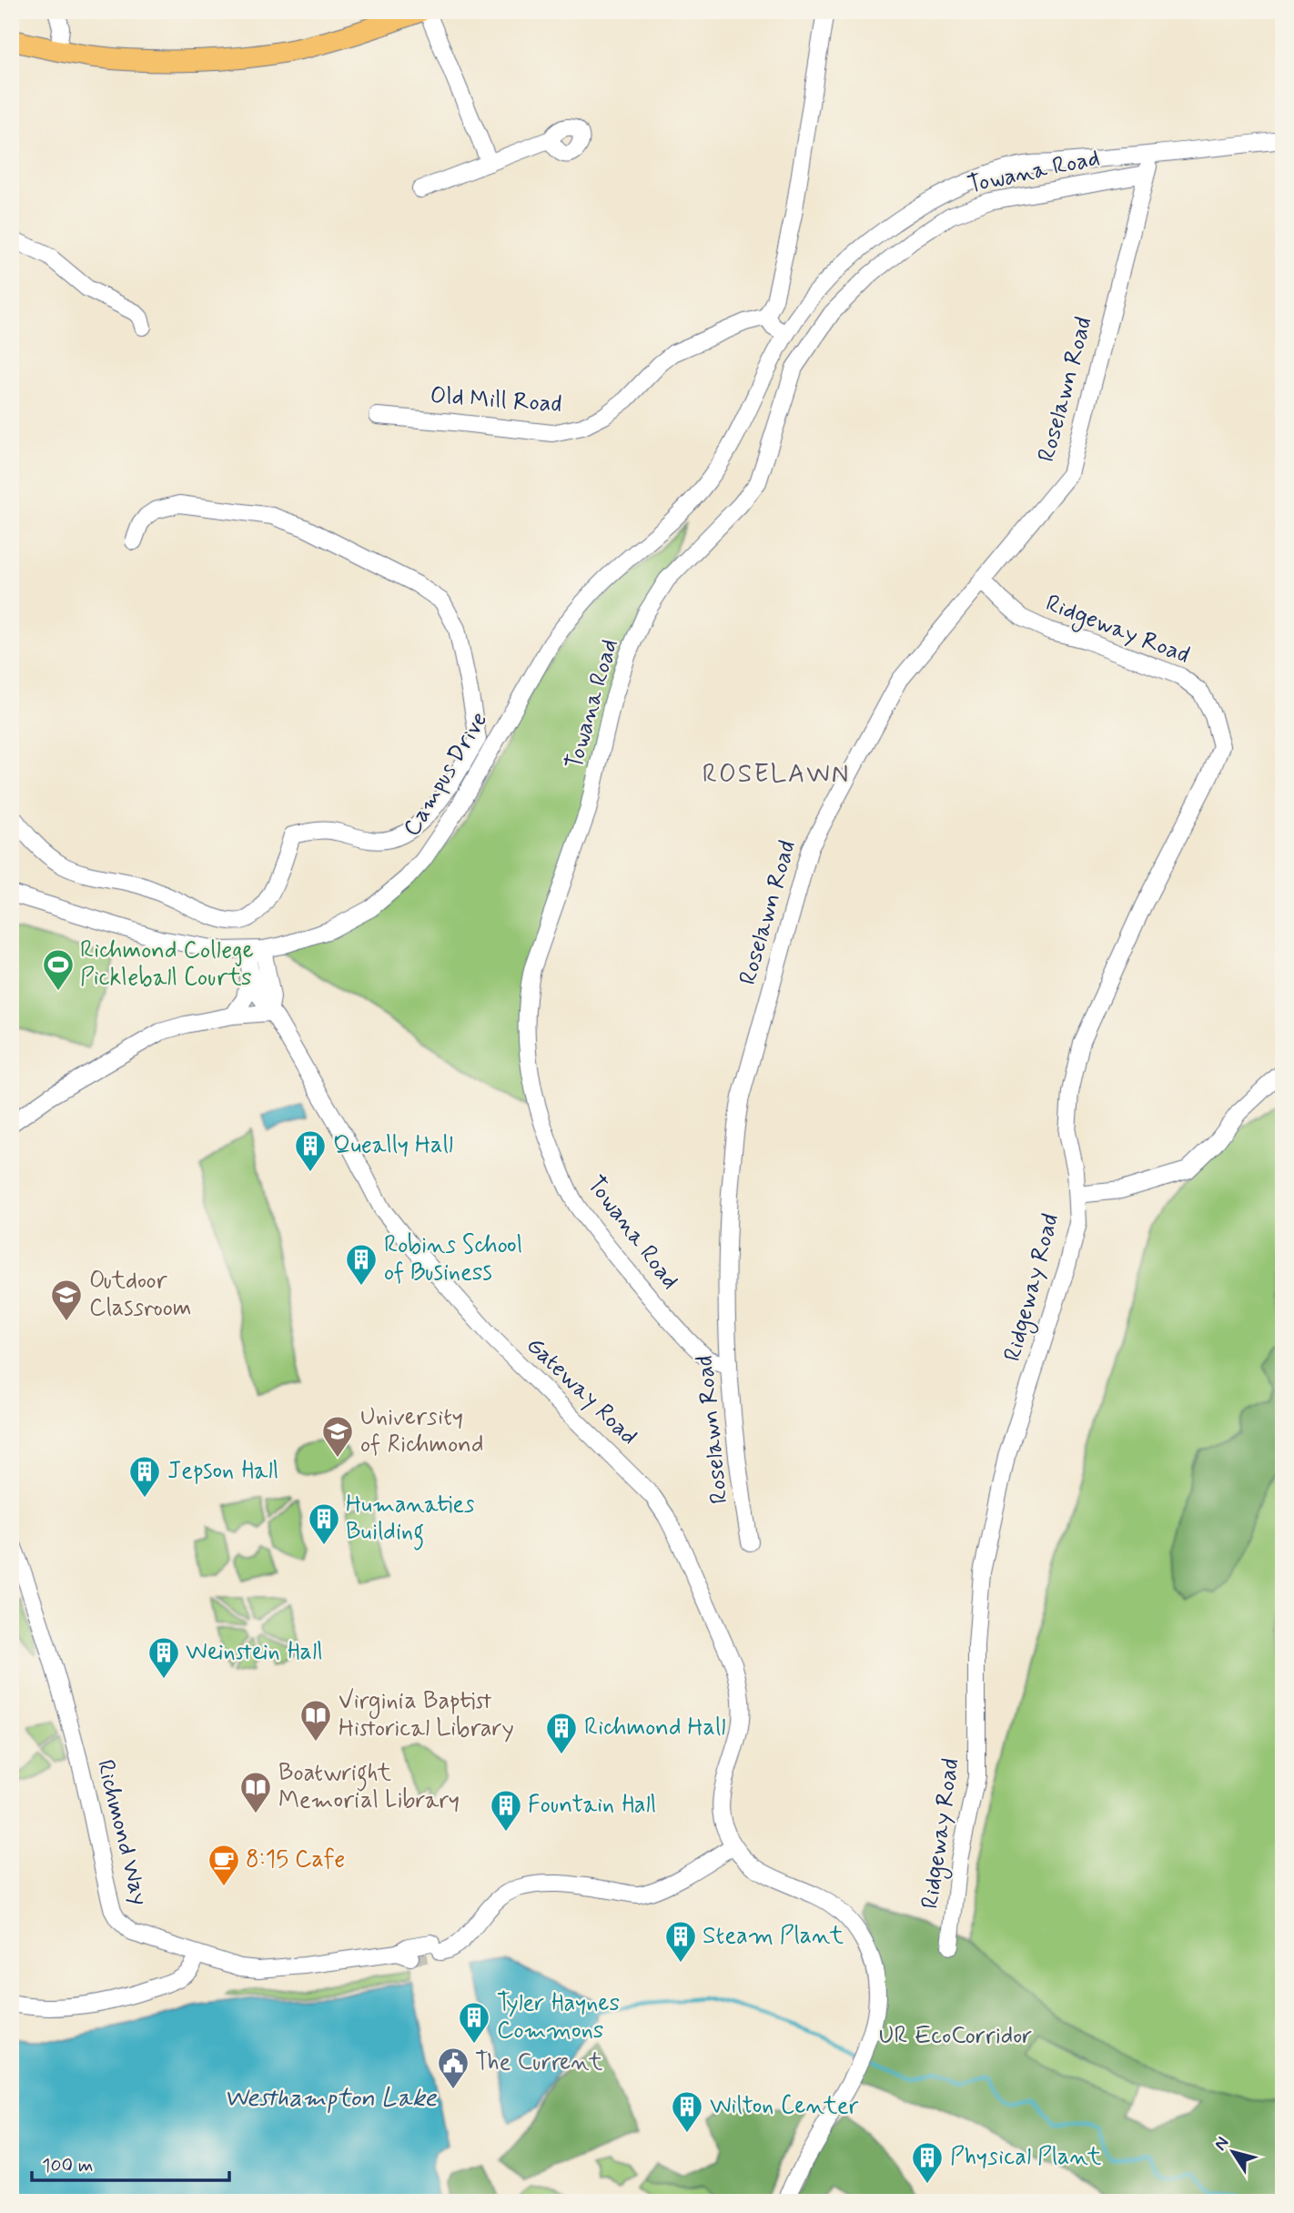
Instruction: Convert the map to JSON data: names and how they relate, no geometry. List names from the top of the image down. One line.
{"streets":{"street":["Towana Road","Roselawn Road","Old Mill Road","Ridgeway Road","Campus Drive","Gateway Road","Richmond Way"]},"crossings":[["Towana Road","Roselawn Road"],["Towana Road","Campus Drive"],["Roselawn Road","Ridgeway Road"],["Campus Drive","Gateway Road"],["Gateway Road","Richmond Way"]],"districts":["ROSELAWN"],"water":["Westhampton Lake"],"parks":["UR EcoCorridor"],"places":{"sports":["Richmond College Pickleball Courts"],"building":["Queally Hall","Robins School of Business","Jepson Hall","Humanaties Building","Weinstein Hall","Richmond Hall","Fountain Hall","Steam Plant","Tyler Haynes Commons","Wilton Center","Physical Plant"],"school or university":["Outdoor Classroom","University of Richmond"],"library":["Virginia Baptist Historical Library","Boatwright Memorial Library"],"cafe":["8:15 Cafe"],"public building":["The Current"]},"scale_bar":"100 m","north":"top left"}
